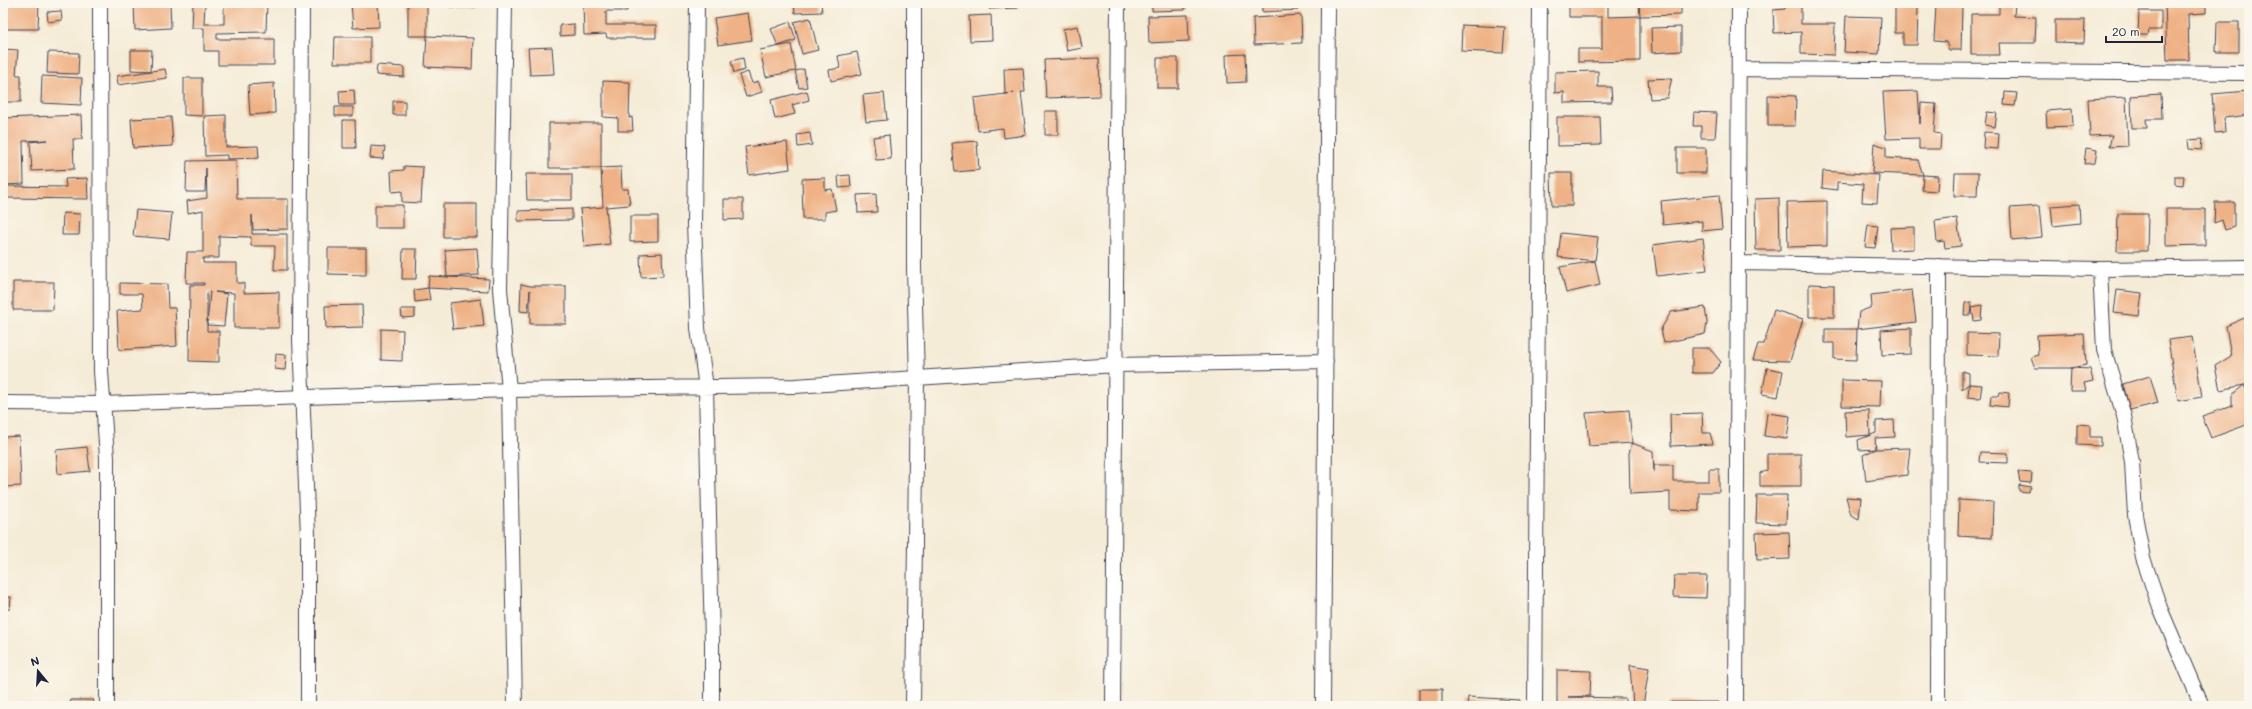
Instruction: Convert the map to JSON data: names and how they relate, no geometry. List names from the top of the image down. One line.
{"scale_bar":"20 m","north":"top"}
